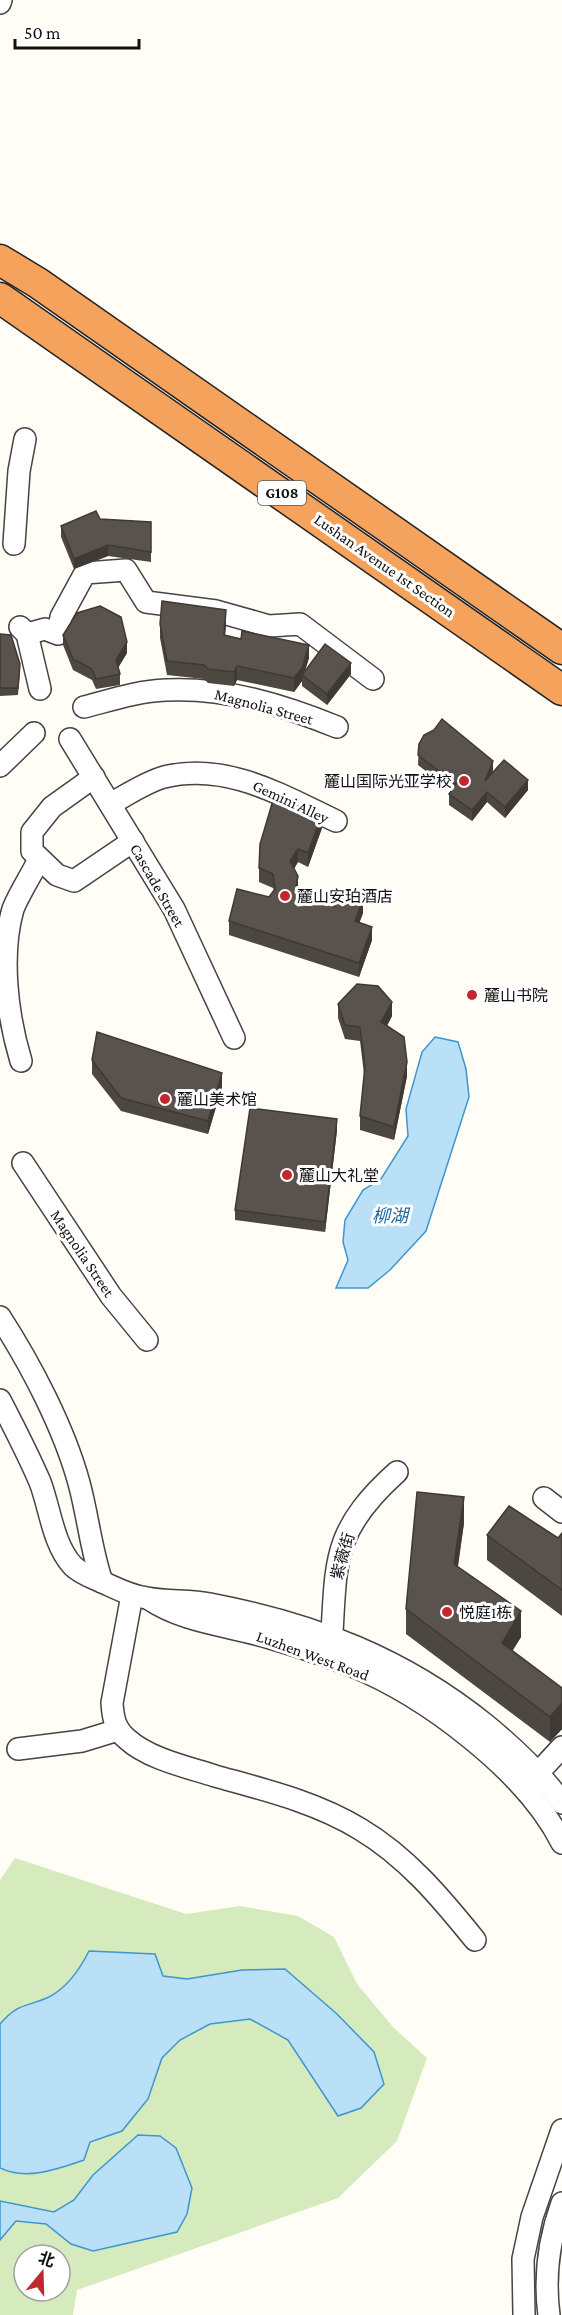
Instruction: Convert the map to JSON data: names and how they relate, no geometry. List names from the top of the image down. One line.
{"streets":{"highway":["G108","Lushan Avenue 1st Section"],"street":["Magnolia Street","Gemini Alley","Cascade Street","紫薇街","Luzhen West Road"]},"crossings":[["Gemini Alley","Cascade Street"],["紫薇街","Luzhen West Road"]],"water":["柳湖"],"places":["麓山国际光亚学校","麓山安珀酒店","麓山书院","麓山美术馆","麓山大礼堂","悦庭1栋"],"scale_bar":"50 m","north":"top"}
